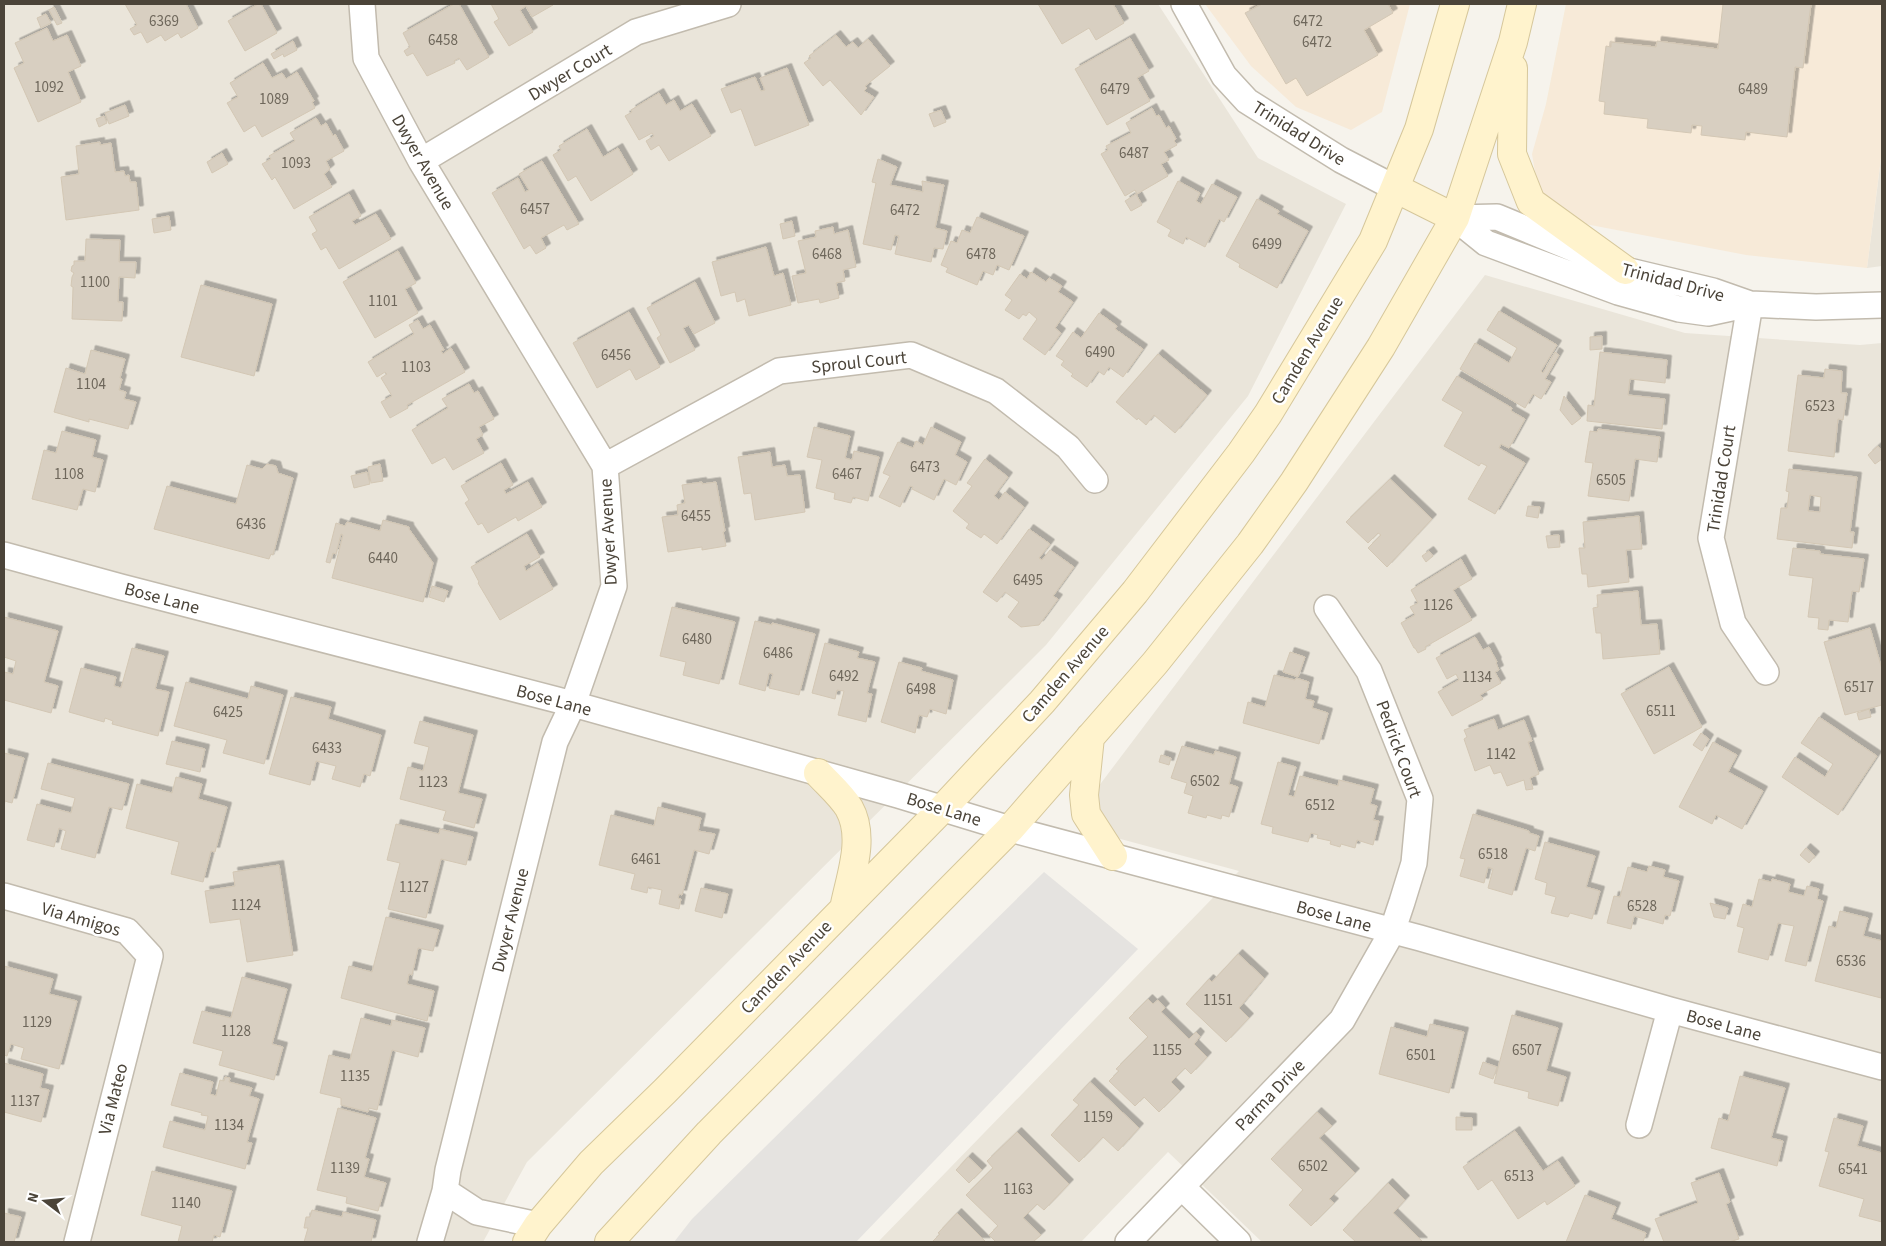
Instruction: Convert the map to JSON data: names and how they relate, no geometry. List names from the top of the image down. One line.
{"streets":{"main road":["Trinidad Drive","Camden Avenue"],"street":["Dwyer Court","Dwyer Avenue","Sproul Court","Trinidad Court","Bose Lane","Pedrick Court","Via Amigos","Parma Drive","Via Mateo"]},"crossings":[["Dwyer Court","Dwyer Avenue"],["Trinidad Drive","Camden Avenue"],["Trinidad Drive","Trinidad Court"],["Dwyer Avenue","Sproul Court"],["Dwyer Avenue","Bose Lane"],["Camden Avenue","Bose Lane"],["Bose Lane","Pedrick Court"],["Bose Lane","Parma Drive"],["Pedrick Court","Parma Drive"],["Via Amigos","Via Mateo"]],"house_numbers":["6369","6472","6458","6472","1092","6479","6489","1089","6487","1093","6457","6472","6499","6468","6478","1100","1101","6490","6456","1103","1104","6523","6473","1108","6467","6505","6455","6436","6440","6495","1126","6480","6486","6492","1134","6517","6498","6511","6425","6433","1142","6502","1123","6512","6518","6461","1127","1124","6528","6536","1151","1129","1128","1155","6507","6501","1135","1137","1159","1134","6502","1139","6541","6513","1163","1140"],"north":"left"}
